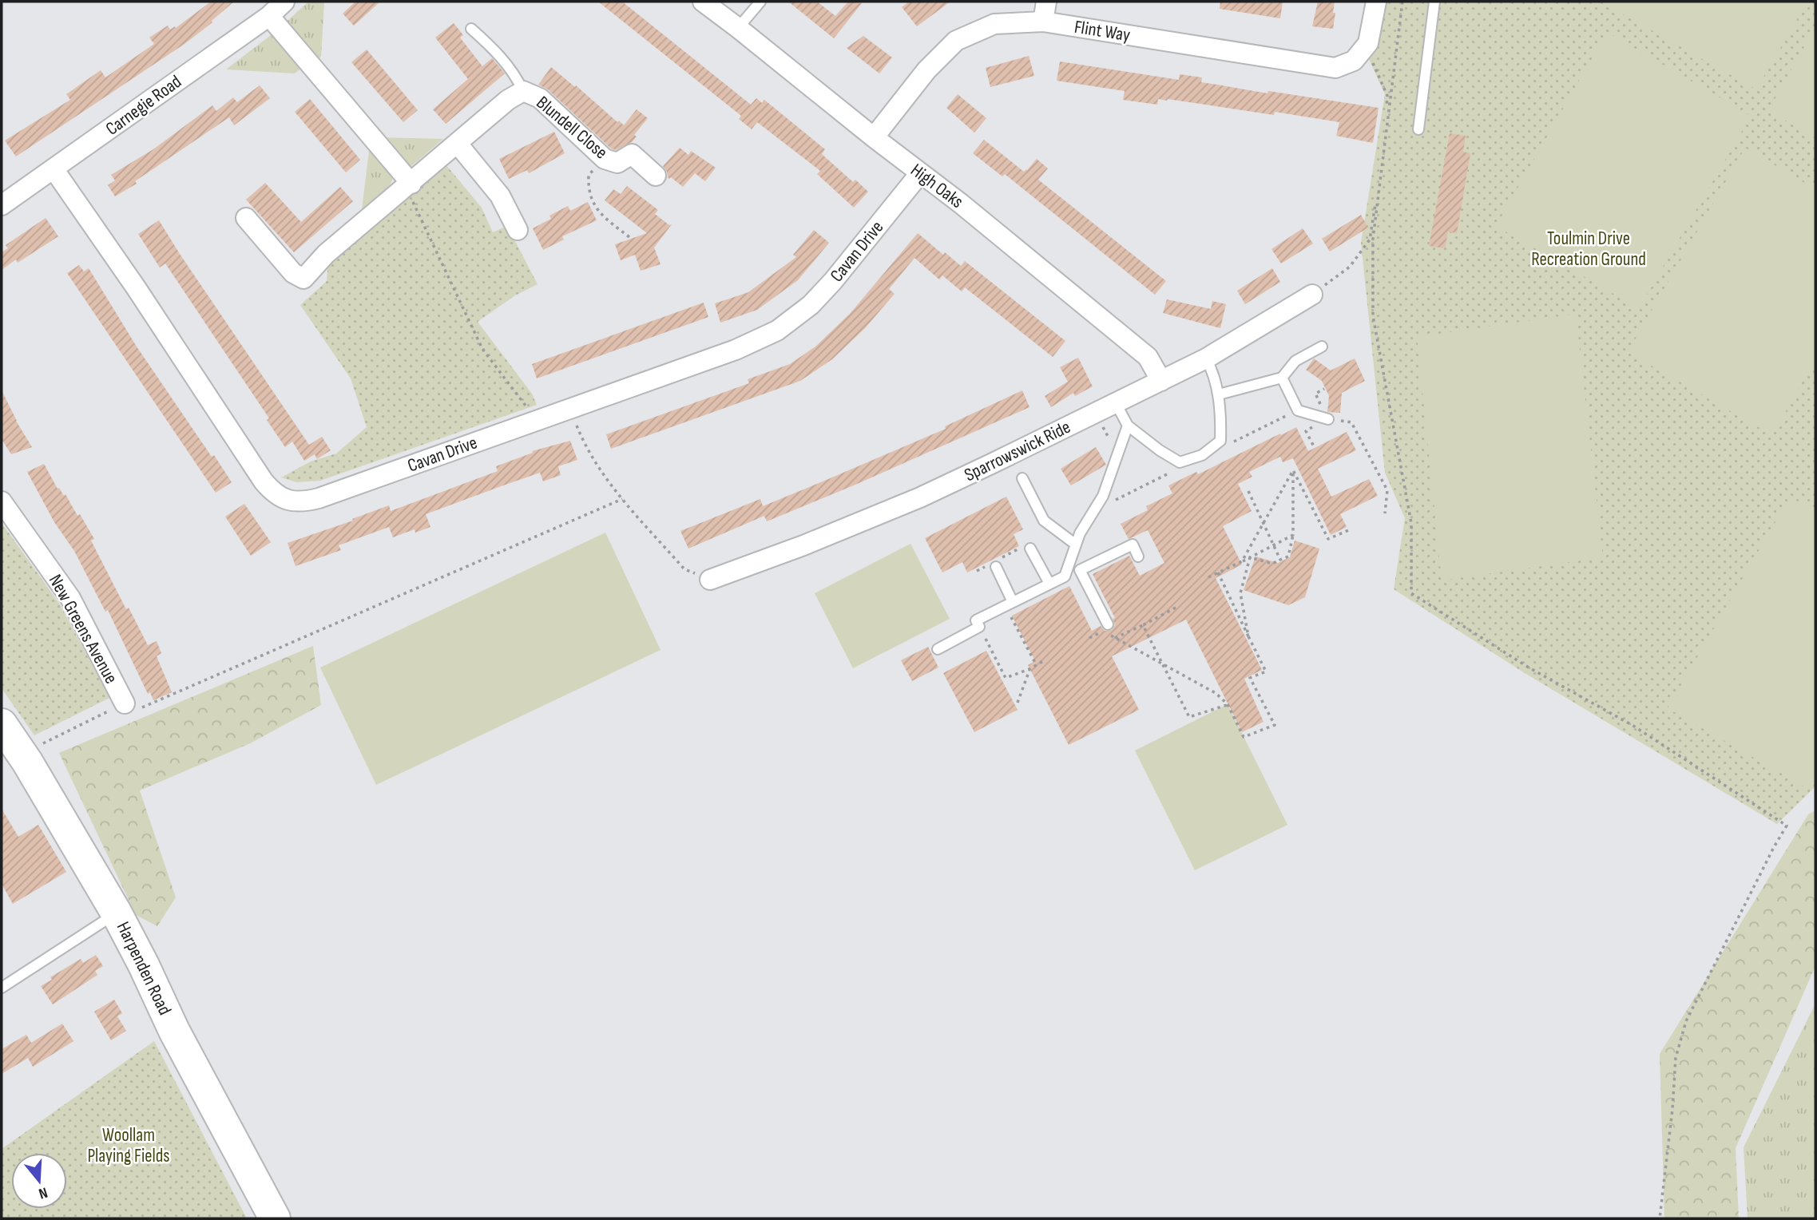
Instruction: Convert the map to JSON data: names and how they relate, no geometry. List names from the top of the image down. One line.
{"streets":{"main road":["Harpenden Road"],"street":["Flint Way","Carnegie Road","Blundell Close","High Oaks","Cavan Drive","Sparrowswick Ride","New Greens Avenue"]},"crossings":[["Flint Way","High Oaks"],["Carnegie Road","Cavan Drive"],["High Oaks","Cavan Drive"],["High Oaks","Sparrowswick Ride"]],"parks":["Toulmin Drive Recreation Ground","Woollam Playing Fields"],"north":"bottom"}
